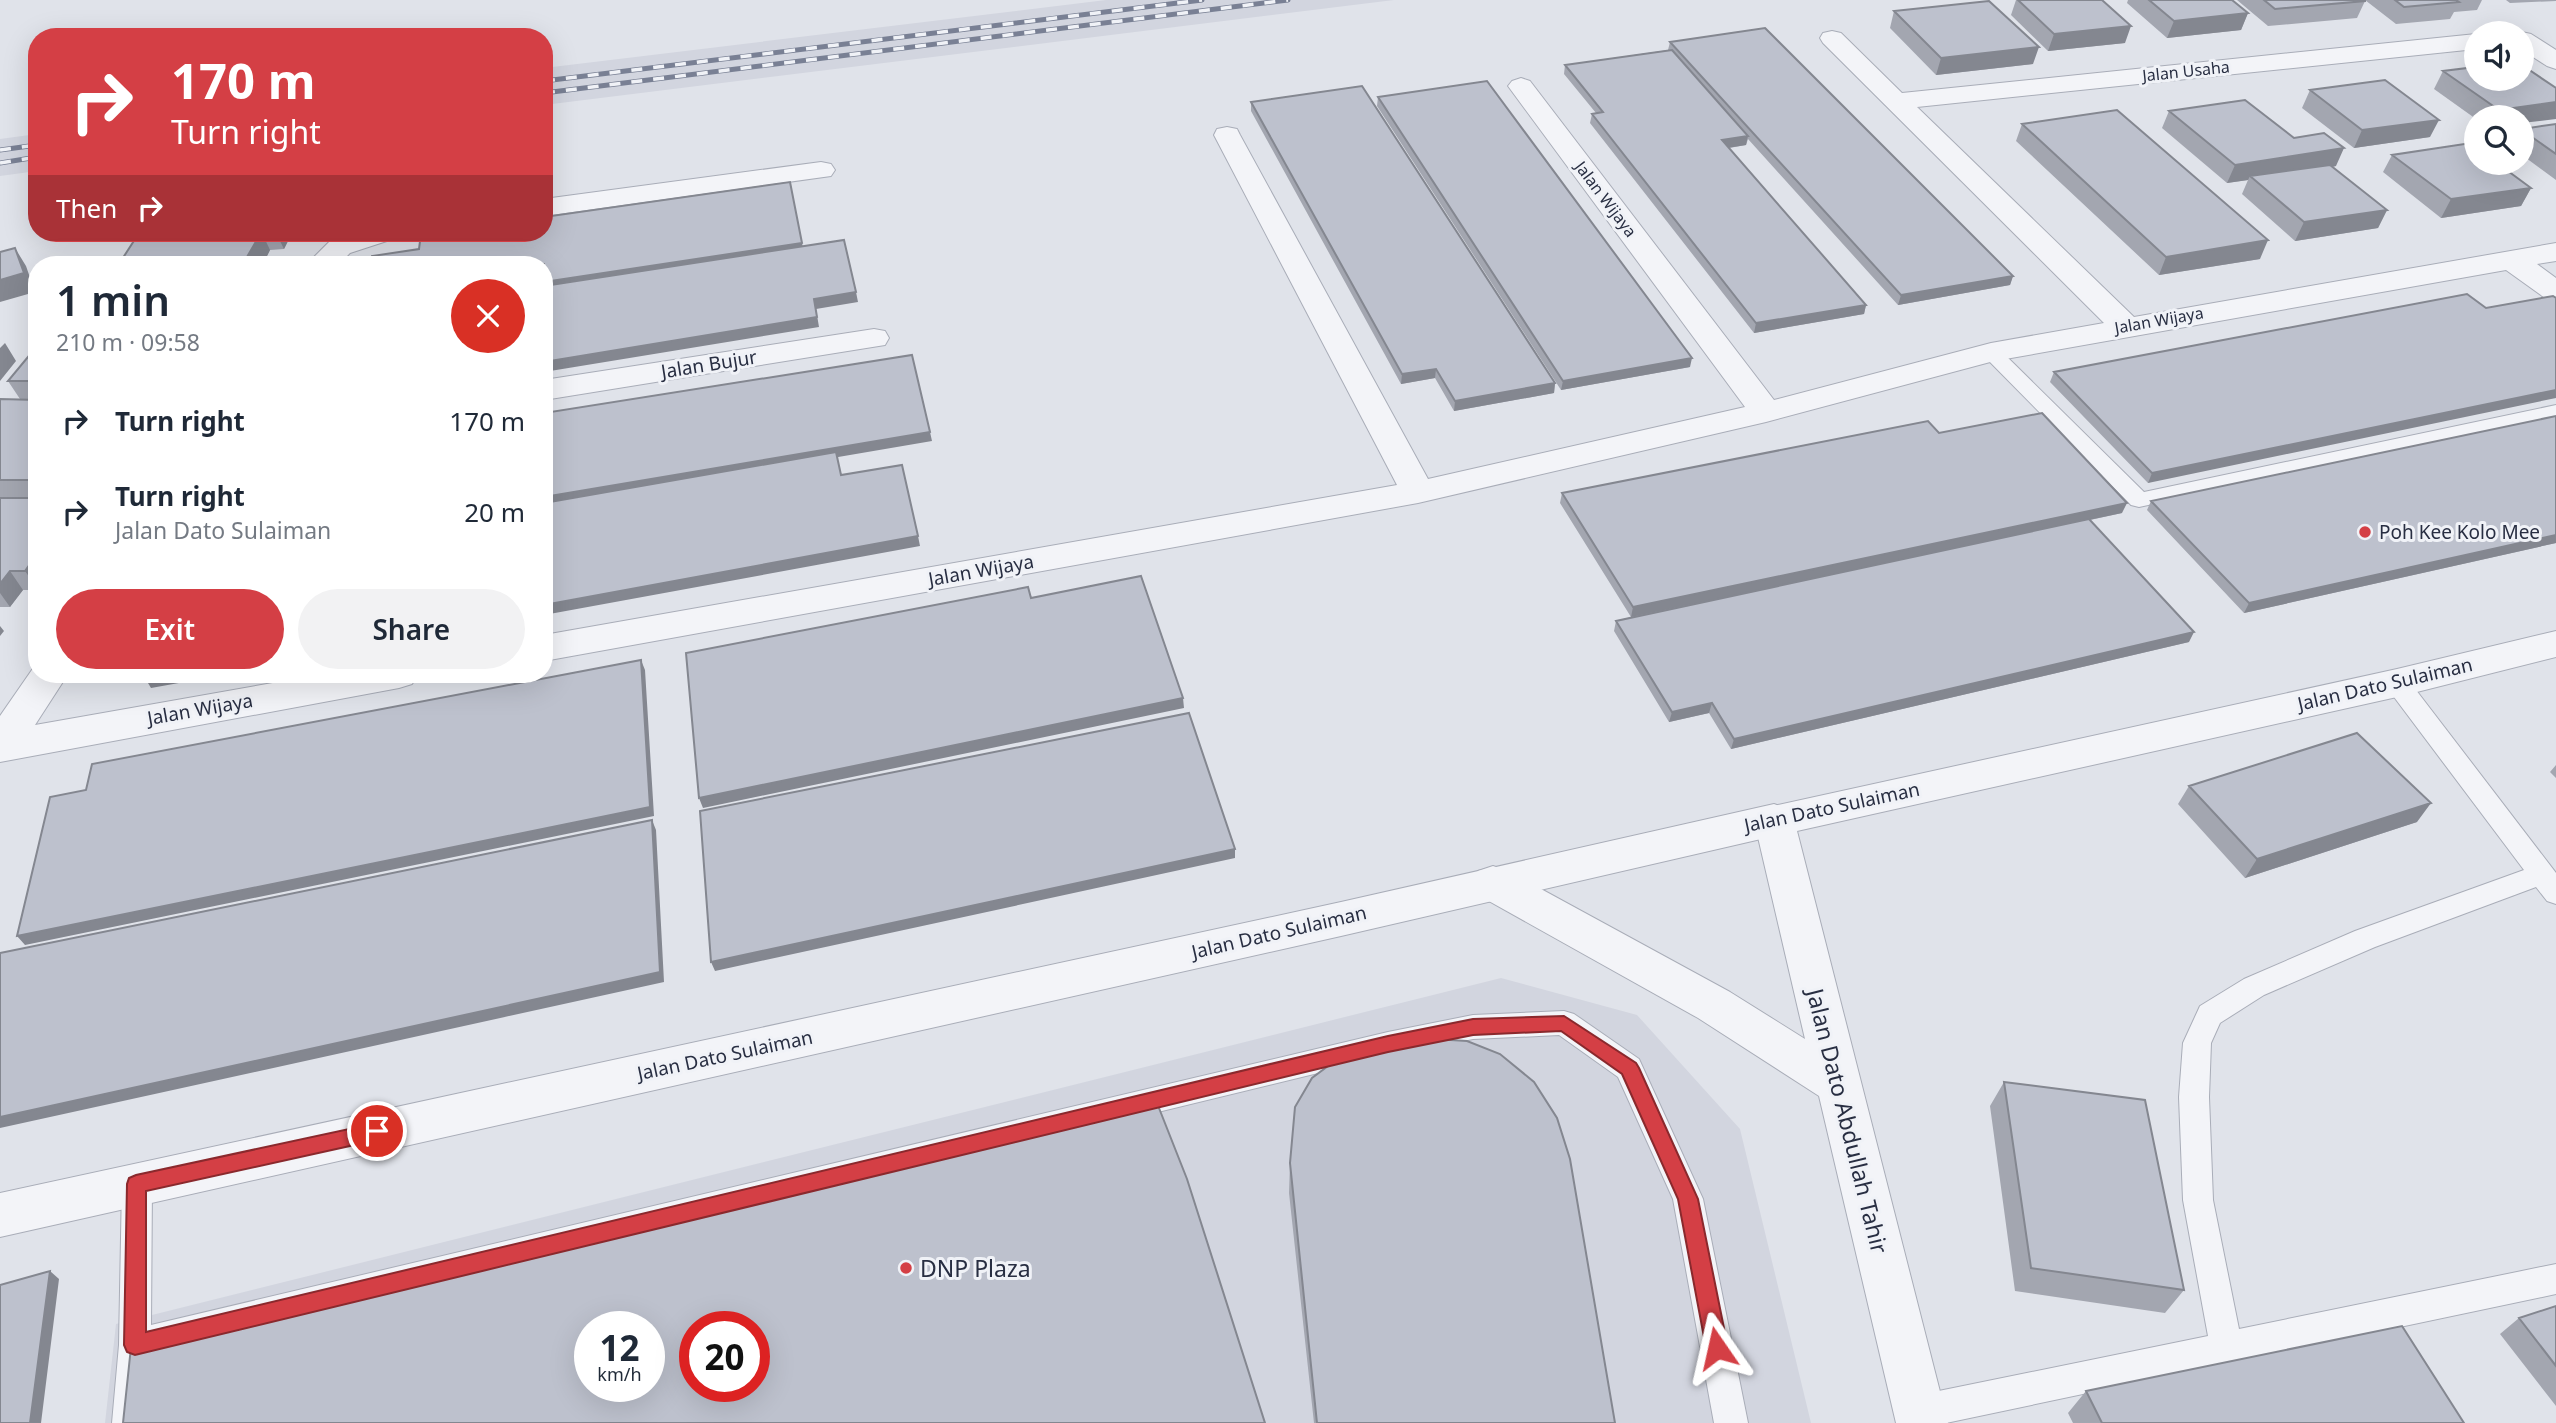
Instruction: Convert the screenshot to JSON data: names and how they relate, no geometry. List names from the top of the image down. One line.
{"streets":{"street":["Jalan Usaha","Jalan Wijaya","Jalan Bujur","Jalan Dato Sulaiman","Jalan Dato Abdullah Tahir"]},"crossings":[["Jalan Dato Sulaiman","Jalan Dato Abdullah Tahir"]],"places":["Poh Kee Kolo Mee","DNP Plaza"],"page":{"turn":["170 m","Turn right"],"then":"Then","heading":["1 min","210 m · 09:58"],"list":[{"name":"Turn right","value":"170 m"},{"name":"Turn right","note":"Jalan Dato Sulaiman","value":"20 m"}],"buttons":["Exit","Share"],"speed":"12 km/h","limit":"20"}}
